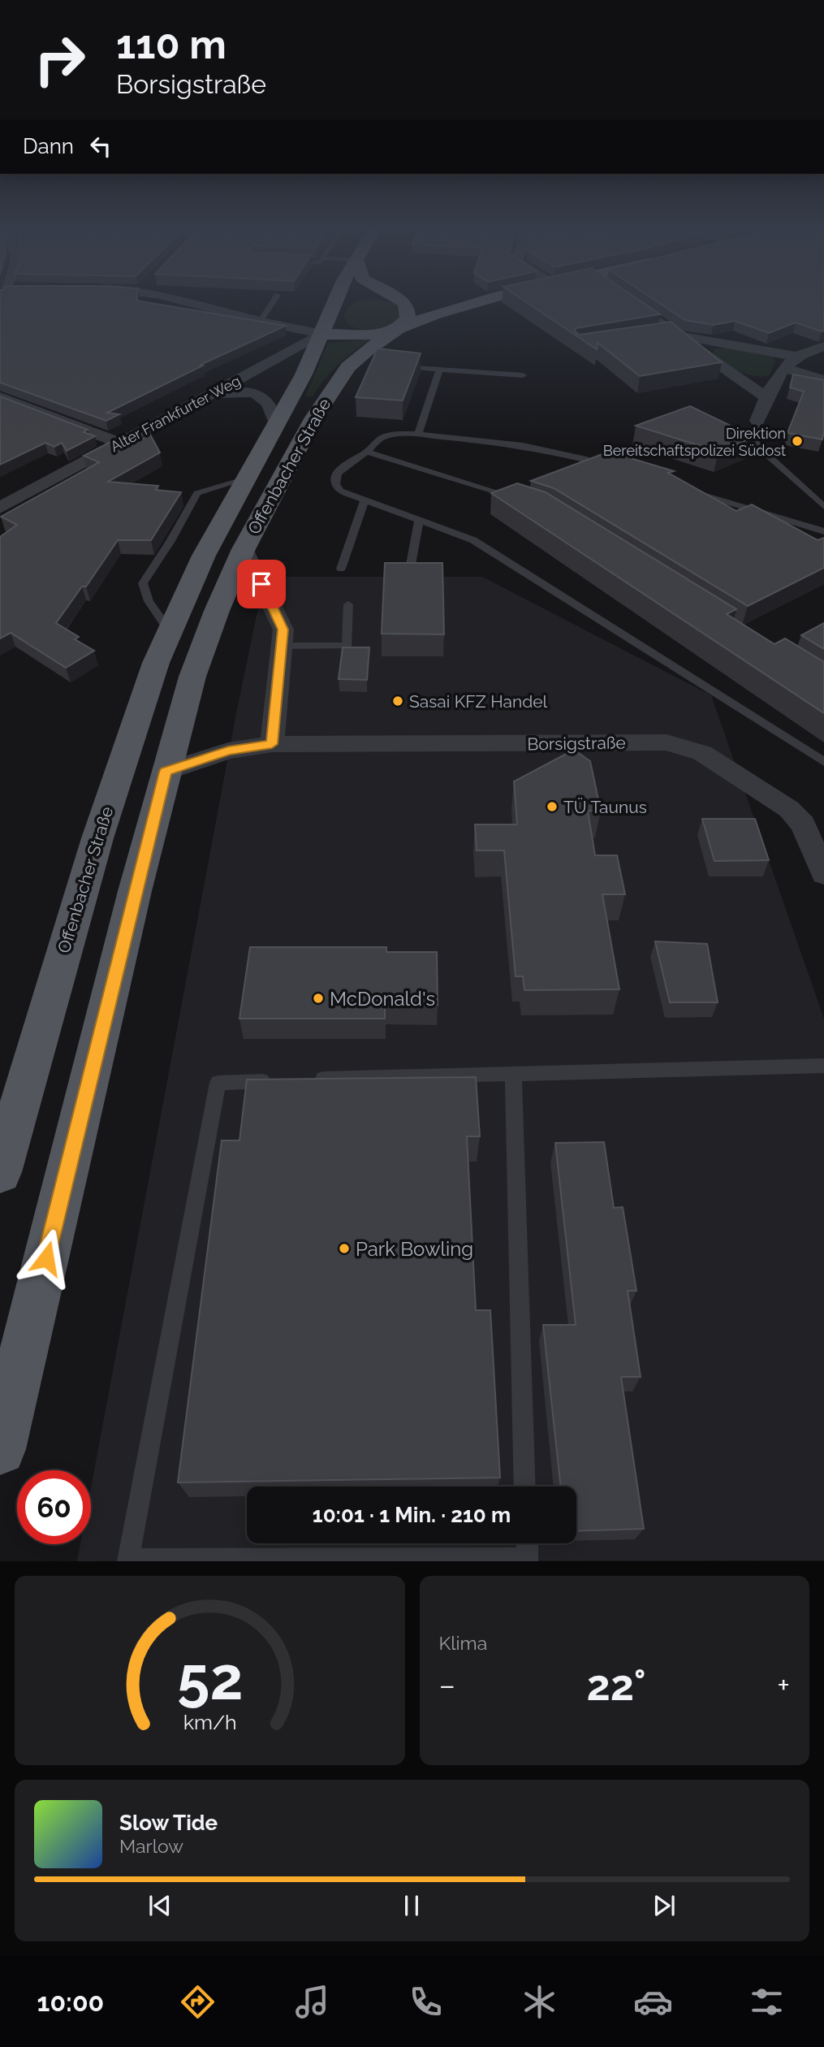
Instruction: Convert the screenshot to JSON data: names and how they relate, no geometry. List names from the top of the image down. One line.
{"streets":{"main road":["Offenbacher Straße"],"street":["Alter Frankfurter Weg","Borsigstraße"]},"crossings":[["Alter Frankfurter Weg","Offenbacher Straße"],["Offenbacher Straße","Borsigstraße"]],"places":["Direktion Bereitschaftspolizei Südost","Sasai KFZ Handel","TÜ Taunus","McDonald's","Park Bowling"],"page":{"turn":["110 m","Borsigstraße"],"then":"Dann","limit":"60","trip":"10:01 · 1 Min. · 210 m","tile":"Klima","heat":["−","22°","+"],"song":["Slow Tide","Marlow"],"tabs":"10:00","gauge":["52","km/h"]}}
